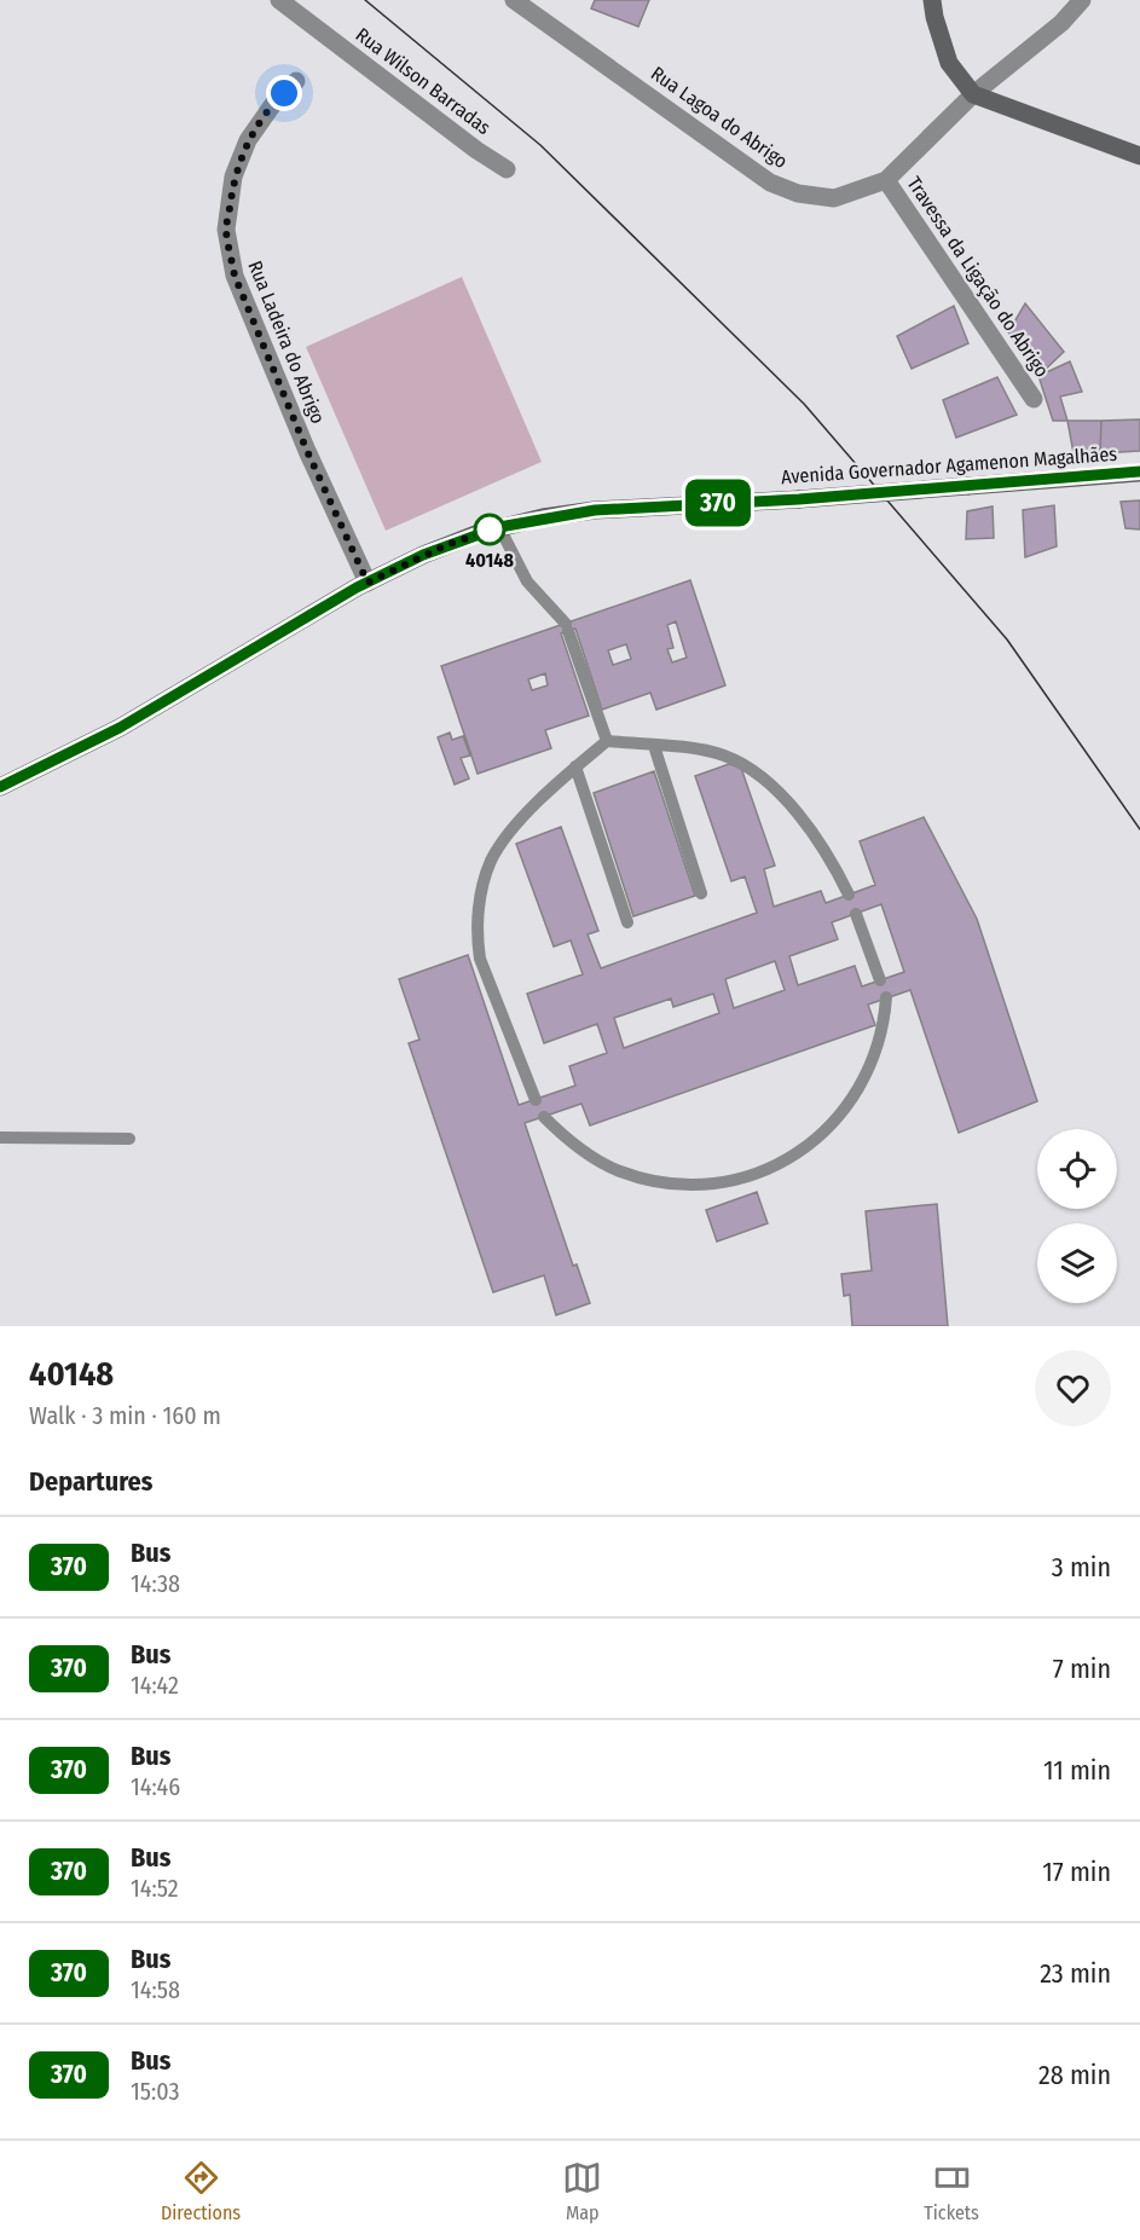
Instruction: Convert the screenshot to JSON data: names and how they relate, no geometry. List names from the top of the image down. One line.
{"streets":{"main road":["Avenida Governador Agamenon Magalhães"],"street":["Rua Wilson Barradas","Rua Lagoa do Abrigo","Travessa da Ligação do Abrigo","Rua Ladeira do Abrigo"]},"crossings":[["Rua Lagoa do Abrigo","Travessa da Ligação do Abrigo"],["Rua Ladeira do Abrigo","Avenida Governador Agamenon Magalhães"]],"places":["40148"],"lines":["bus line 370"],"page":{"on_map":"370","heading":[["40148","Walk · 3 min · 160 m"],"Departures"],"list":[{"mark":"370","name":"Bus","note":"14:38","value":"3 min"},{"mark":"370","name":"Bus","note":"14:42","value":"7 min"},{"mark":"370","name":"Bus","note":"14:46","value":"11 min"},{"mark":"370","name":"Bus","note":"14:52","value":"17 min"},{"mark":"370","name":"Bus","note":"14:58","value":"23 min"},{"mark":"370","name":"Bus","note":"15:03","value":"28 min"}],"tabs":["Directions","Map","Tickets"]}}
